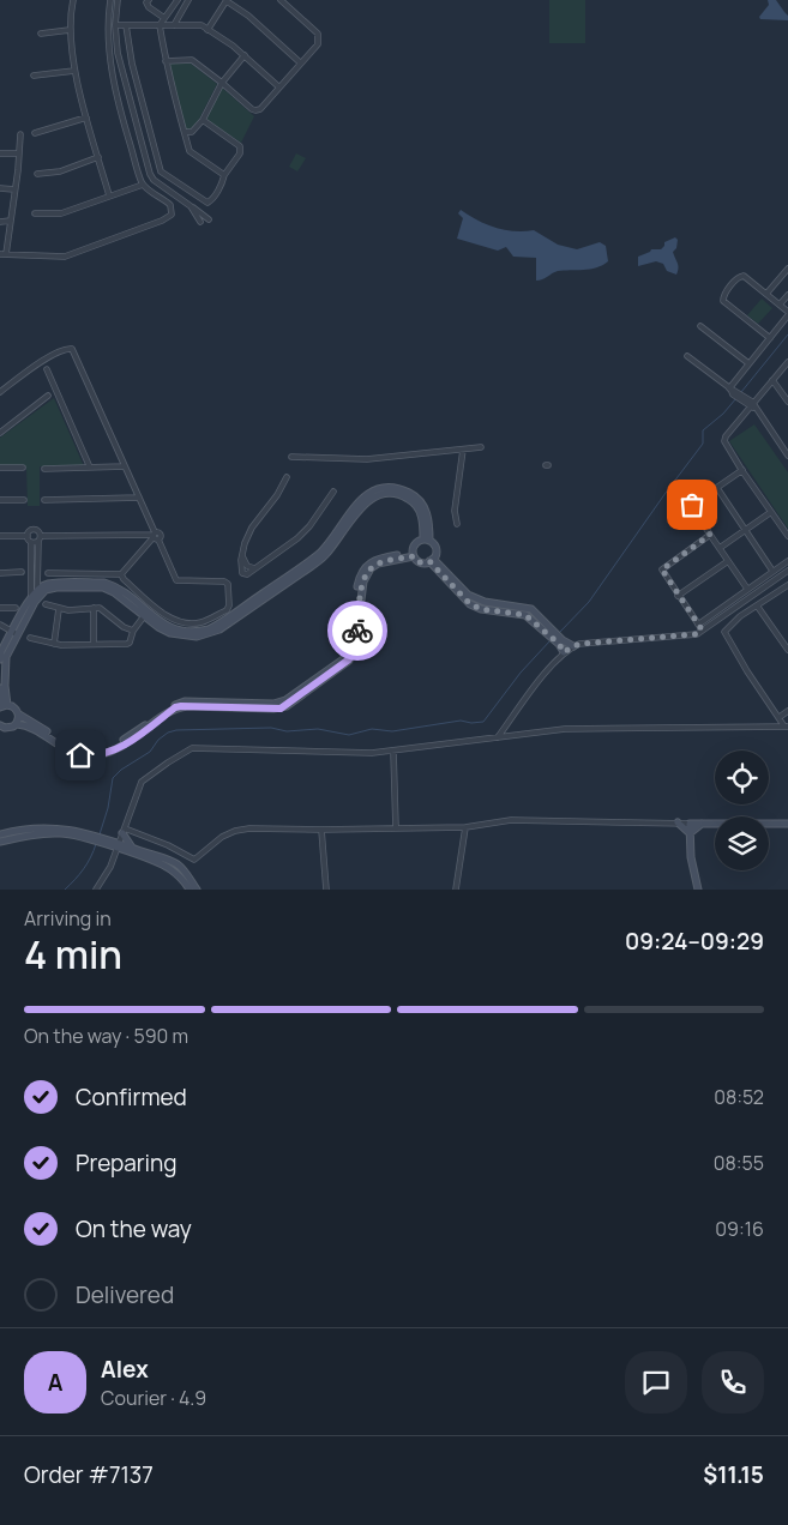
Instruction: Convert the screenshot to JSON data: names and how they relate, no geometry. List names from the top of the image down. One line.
{"page":{"heading":["4 min","Arriving in","09:24–09:29"],"panel":["Alex","Courier · 4.9","Order #7137","$11.15"],"bar":"On the way · 590 m","list":[["Confirmed","08:52"],["Preparing","08:55"],["On the way","09:16"],"Delivered"],"round":"A"}}
